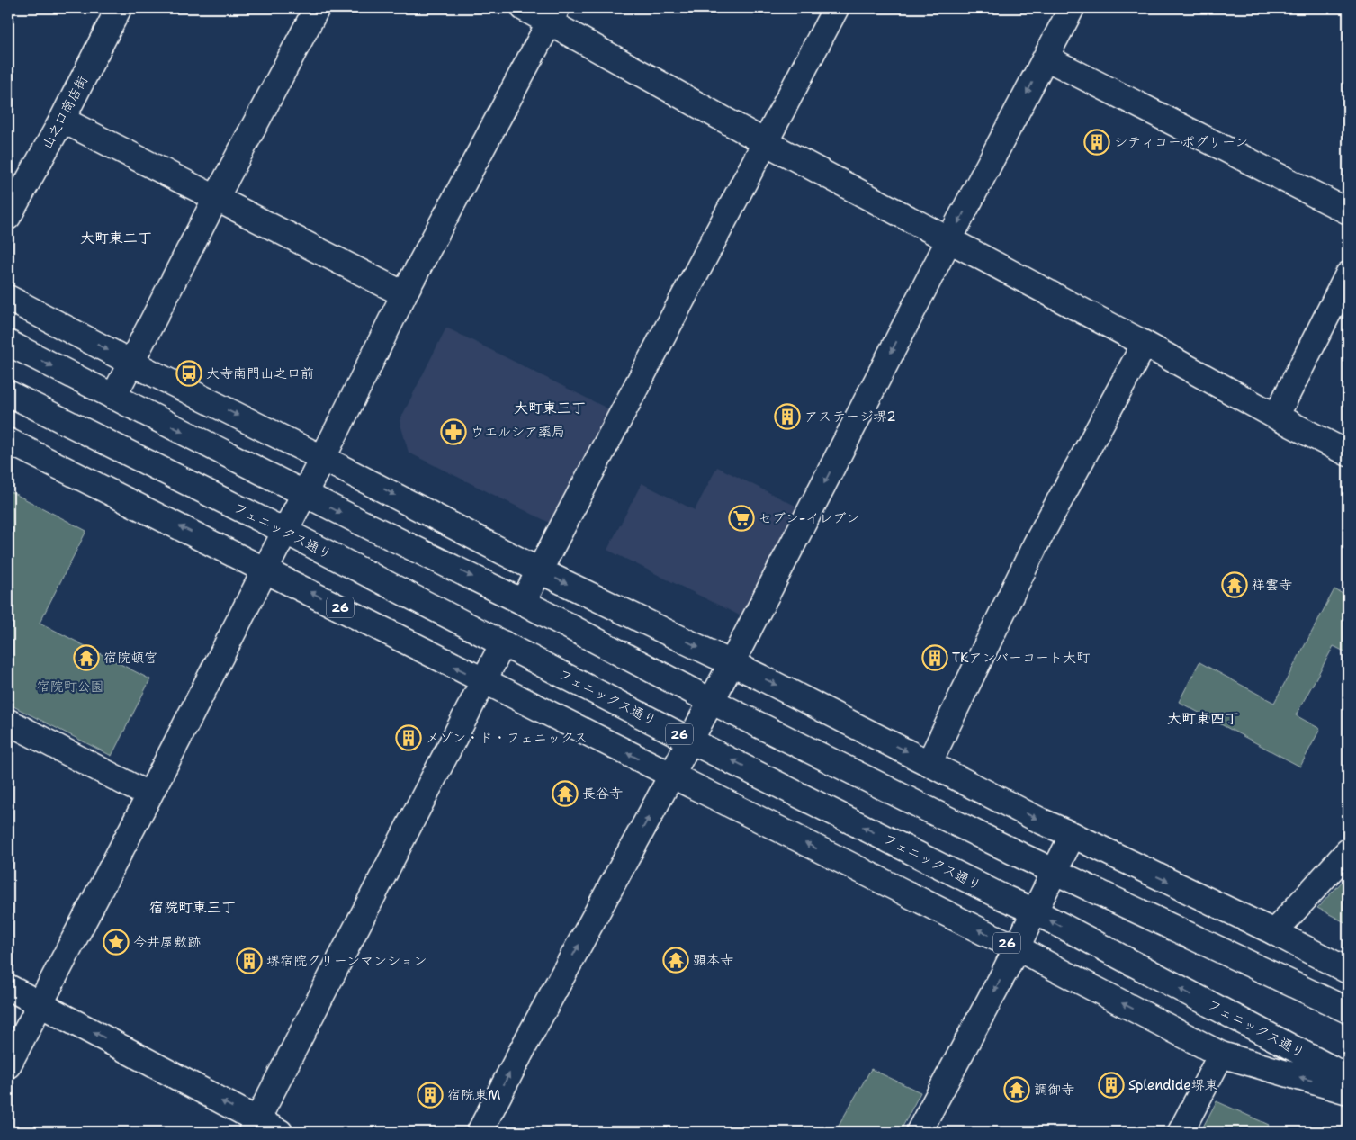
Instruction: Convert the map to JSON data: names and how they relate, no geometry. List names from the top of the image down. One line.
{"streets":{"main road":["山之口商店街","フェニックス通り","26"]},"districts":["大町東二丁","大町東三丁","大町東四丁","宿院町東三丁"],"parks":["宿院町公園"],"places":{"building":["シティコーポグリーン","アステージ堺2","TKアンバーコート大町","メゾン・ド・フェニックス","堺宿院グリーンマンション","Splendide堺東","宿院東M"],"bus stop":["大寺南門山之口前"],"pharmacy":["ウエルシア薬局"],"supermarket":["セブン-イレブン"],"temple":["祥雲寺","宿院頓宮","長谷寺","顕本寺","調御寺"],"place":["今井屋敷跡"]}}
